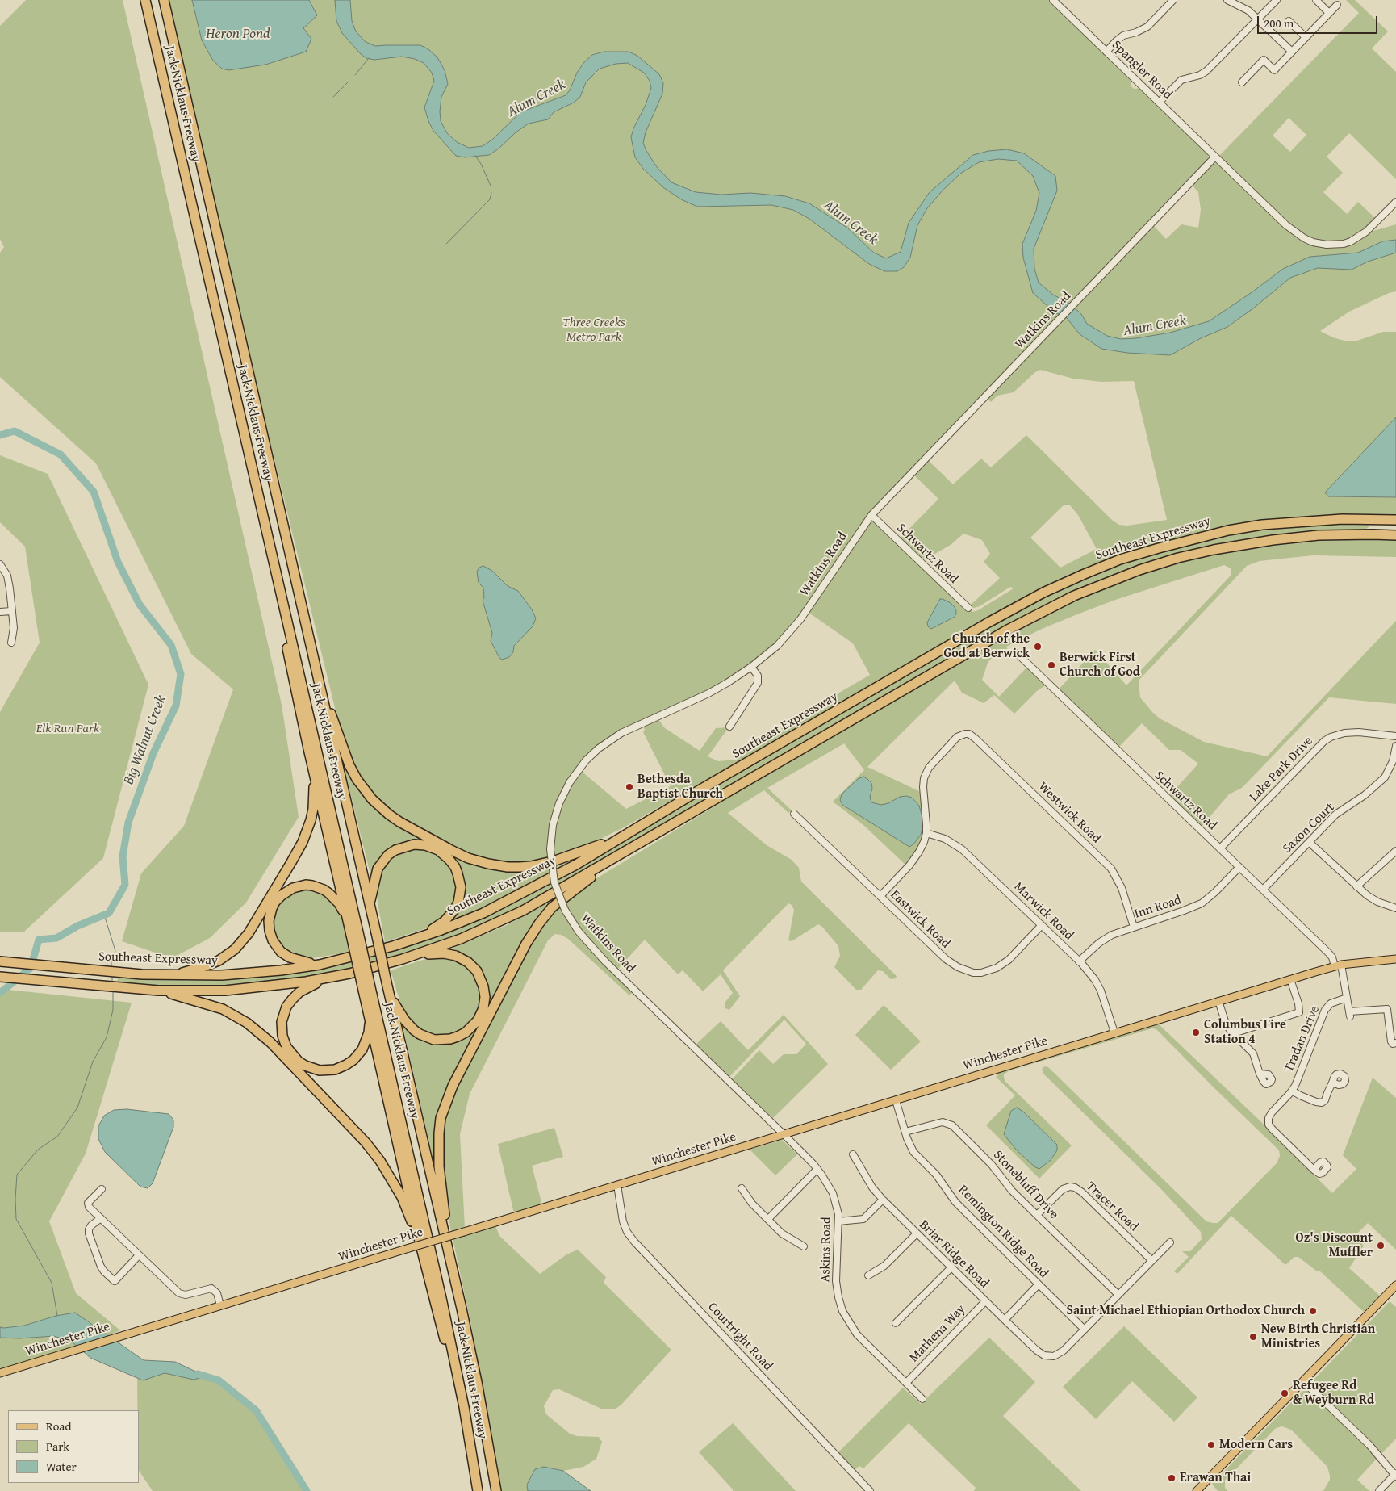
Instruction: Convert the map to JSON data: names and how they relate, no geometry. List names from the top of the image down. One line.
{"streets":{"highway":["Jack Nicklaus Freeway","Southeast Expressway"],"main road":["Winchester Pike"],"street":["Spangler Road","Watkins Road","Schwartz Road","Lake Park Drive","Westwick Road","Saxon Court","Inn Road","Marwick Road","Eastwick Road","Tradan Drive","Stonebluff Drive","Tracer Road","Remington Ridge Road","Askins Road","Briar Ridge Road","Mathena Way","Courtright Road"]},"crossings":[["Spangler Road","Watkins Road"],["Watkins Road","Schwartz Road"],["Watkins Road","Winchester Pike"],["Watkins Road","Askins Road"],["Schwartz Road","Lake Park Drive"],["Schwartz Road","Saxon Court"],["Schwartz Road","Inn Road"],["Schwartz Road","Tradan Drive"],["Schwartz Road","Winchester Pike"],["Westwick Road","Inn Road"],["Westwick Road","Marwick Road"],["Inn Road","Marwick Road"],["Marwick Road","Eastwick Road"],["Marwick Road","Winchester Pike"],["Winchester Pike","Remington Ridge Road"],["Winchester Pike","Askins Road"],["Winchester Pike","Courtright Road"],["Stonebluff Drive","Tracer Road"],["Stonebluff Drive","Remington Ridge Road"],["Remington Ridge Road","Briar Ridge Road"],["Askins Road","Mathena Way"],["Briar Ridge Road","Mathena Way"]],"water":["Heron Pond","Alum Creek","Big Walnut Creek"],"parks":["Three Creeks Metro Park","Elk Run Park"],"places":["Church of the God at Berwick","Berwick First Church of God","Bethesda Baptist Church","Columbus Fire Station 4","Oz's Discount Muffler","Saint Michael Ethiopian Orthodox Church","New Birth Christian Ministries","Refugee Rd & Weyburn Rd","Modern Cars","Erawan Thai"],"legend":["Road","Park","Water"],"scale_bar":"200 m"}
